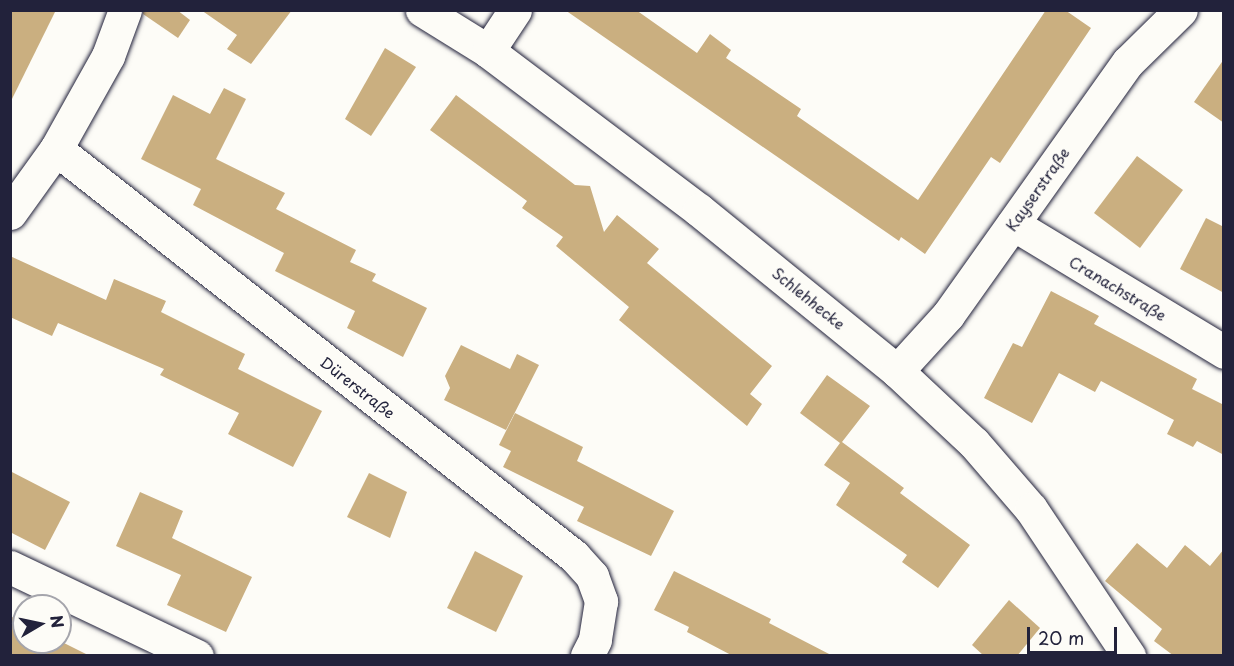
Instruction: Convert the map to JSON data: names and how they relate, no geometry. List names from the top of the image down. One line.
{"streets":{"street":["Kayserstraße","Cranachstraße","Schlehhecke","Dürerstraße"]},"crossings":[["Kayserstraße","Cranachstraße"],["Kayserstraße","Schlehhecke"]],"scale_bar":"20 m","north":"right"}
